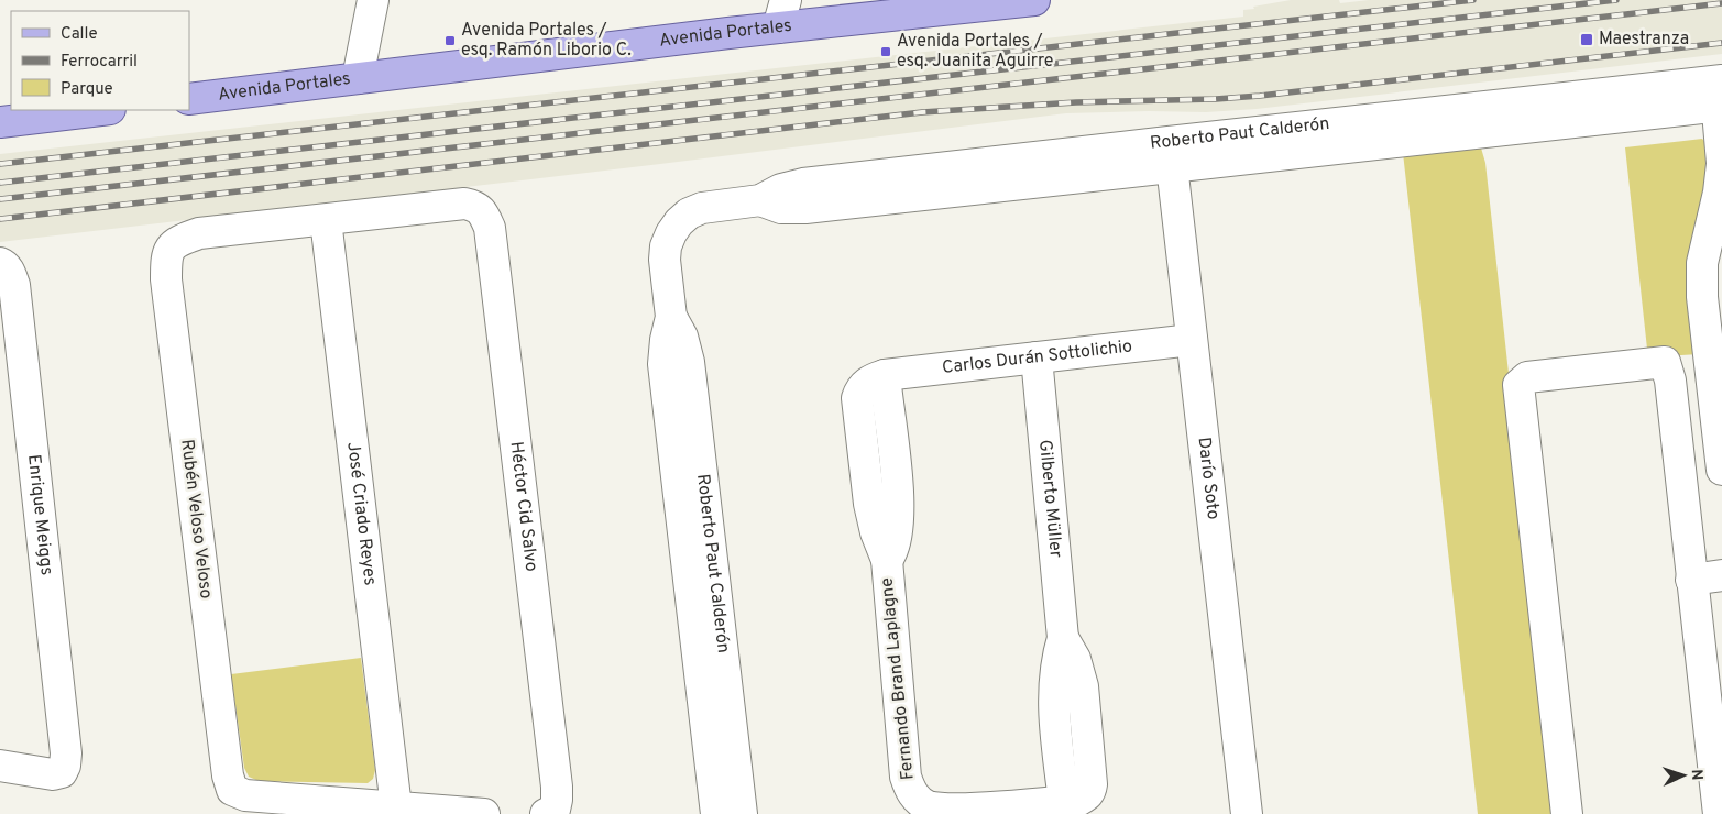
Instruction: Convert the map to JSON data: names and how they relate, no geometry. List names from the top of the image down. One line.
{"streets":{"main road":["Avenida Portales"],"street":["Roberto Paut Calderón","Carlos Durán Sottolichio","Darío Soto","Gilberto Müller","Héctor Cid Salvo","José Criado Reyes","Enrique Meiggs","Rubén Veloso Veloso","Fernando Brand Laplagne"]},"crossings":[["Roberto Paut Calderón","Darío Soto"],["Carlos Durán Sottolichio","Darío Soto"],["Carlos Durán Sottolichio","Gilberto Müller"],["Carlos Durán Sottolichio","Fernando Brand Laplagne"],["Gilberto Müller","Fernando Brand Laplagne"],["Héctor Cid Salvo","José Criado Reyes"],["Héctor Cid Salvo","Rubén Veloso Veloso"],["José Criado Reyes","Rubén Veloso Veloso"]],"places":{"transit":["Maestranza","Avenida Portales / esq. Ramón Liborio C.","Avenida Portales / esq. Juanita Aguirre"]},"legend":["Calle","Ferrocarril","Parque"],"north":"right"}
